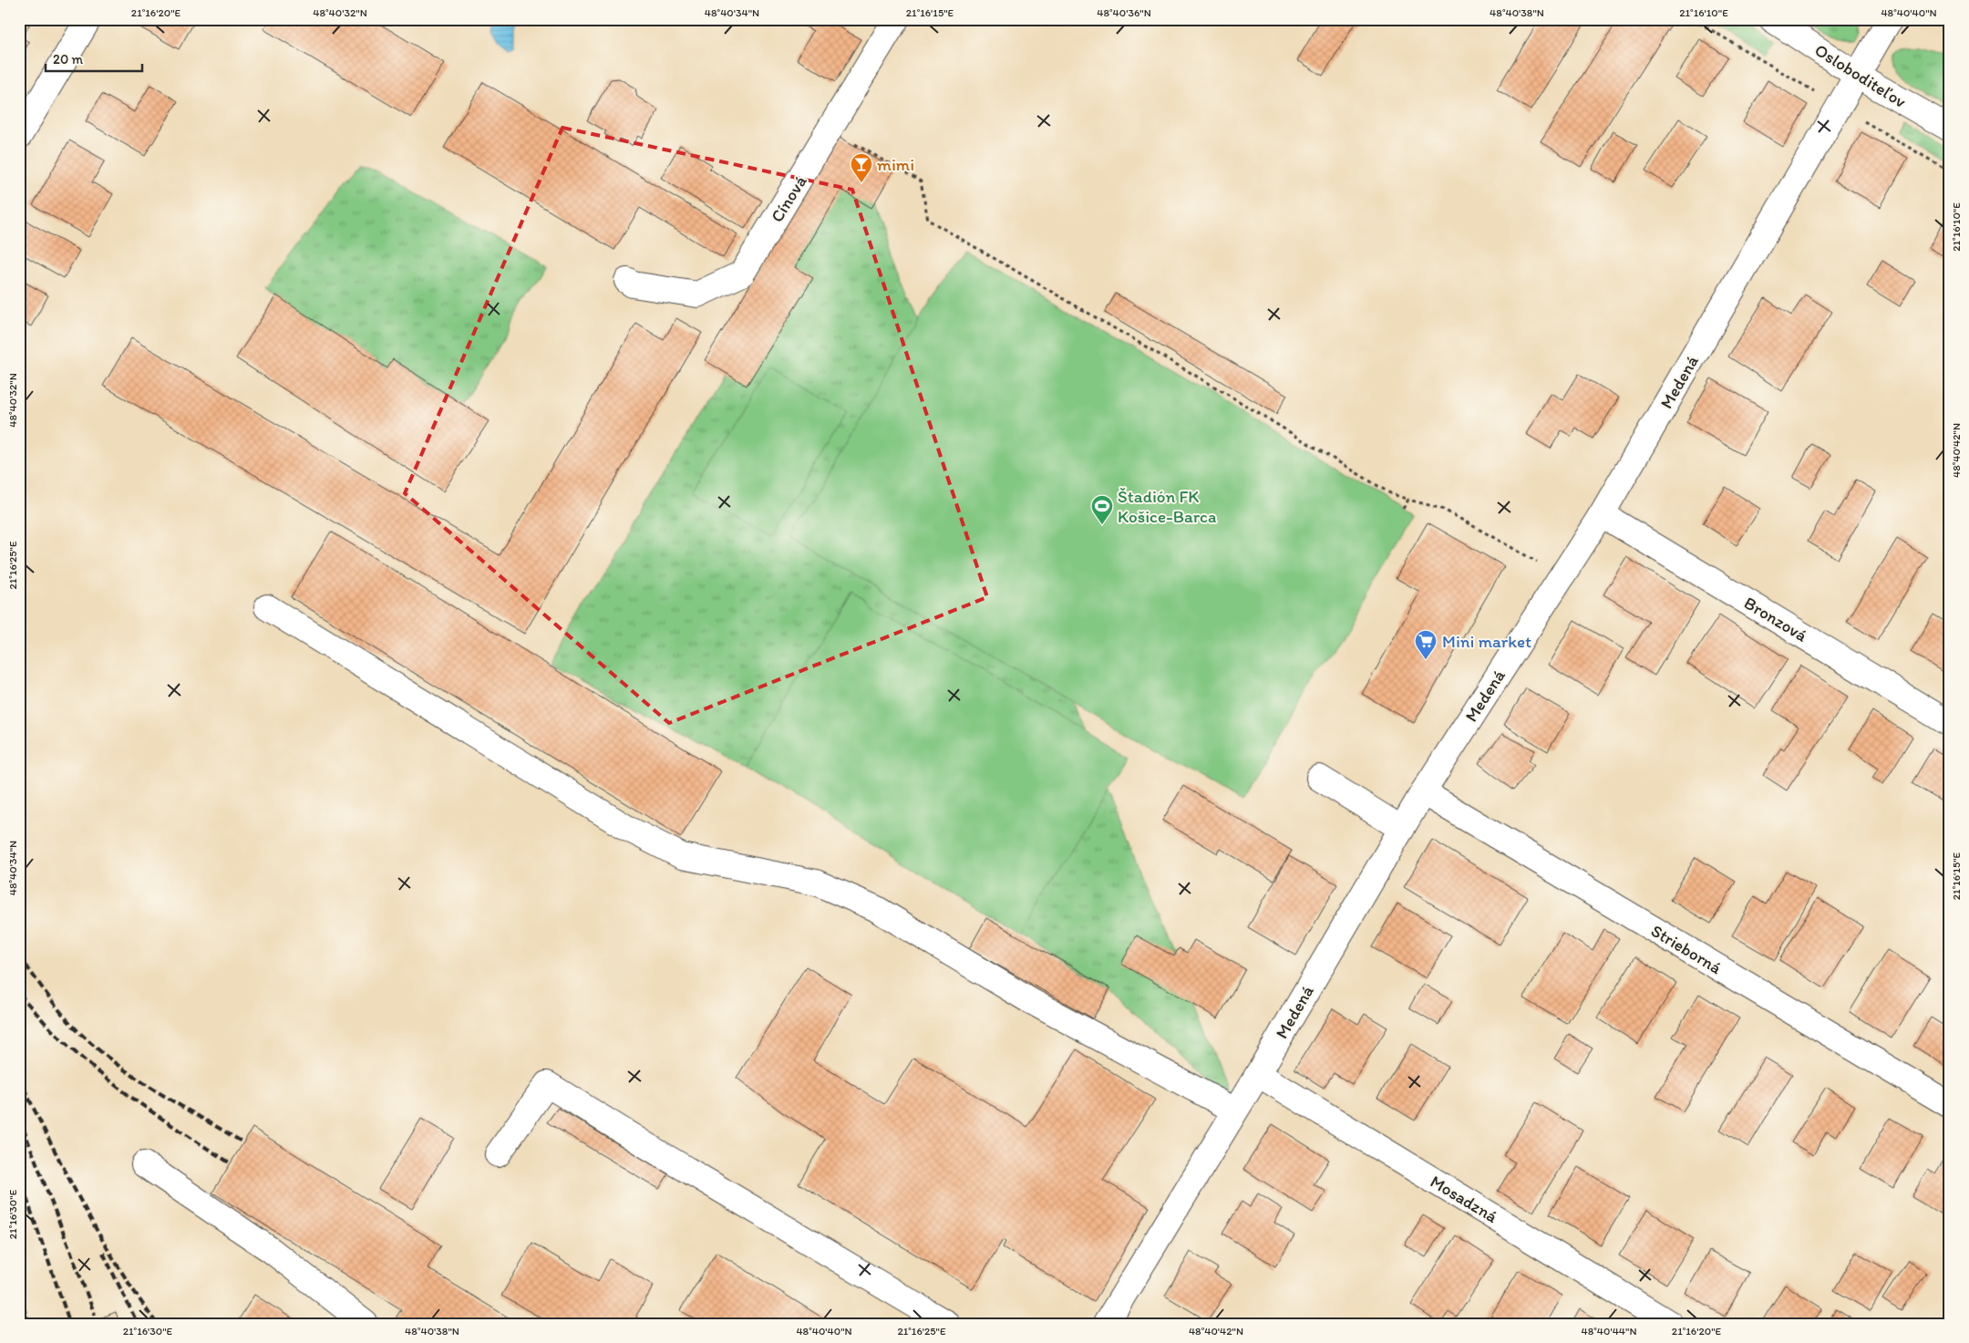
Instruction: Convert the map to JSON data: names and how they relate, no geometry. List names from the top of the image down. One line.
{"streets":{"street":["Osloboditeľov","Cínová","Medená","Bronzová","Strieborná","Mosadzná"]},"crossings":[["Osloboditeľov","Medená"],["Medená","Bronzová"],["Medená","Strieborná"],["Medená","Mosadzná"]],"places":{"bar":["mimi"],"sports":["Štadión FK Košice-Barca"],"supermarket":["Mini market"]},"scale_bar":"20 m","coordinates":["21°16'20\"E","48°40'32\"N","48°40'34\"N","21°16'15\"E","48°40'36\"N","48°40'38\"N","21°16'10\"E","48°40'40\"N","48°40'42\"N","21°16'25\"E","21°16'30\"E","48°40'44\"N"]}
